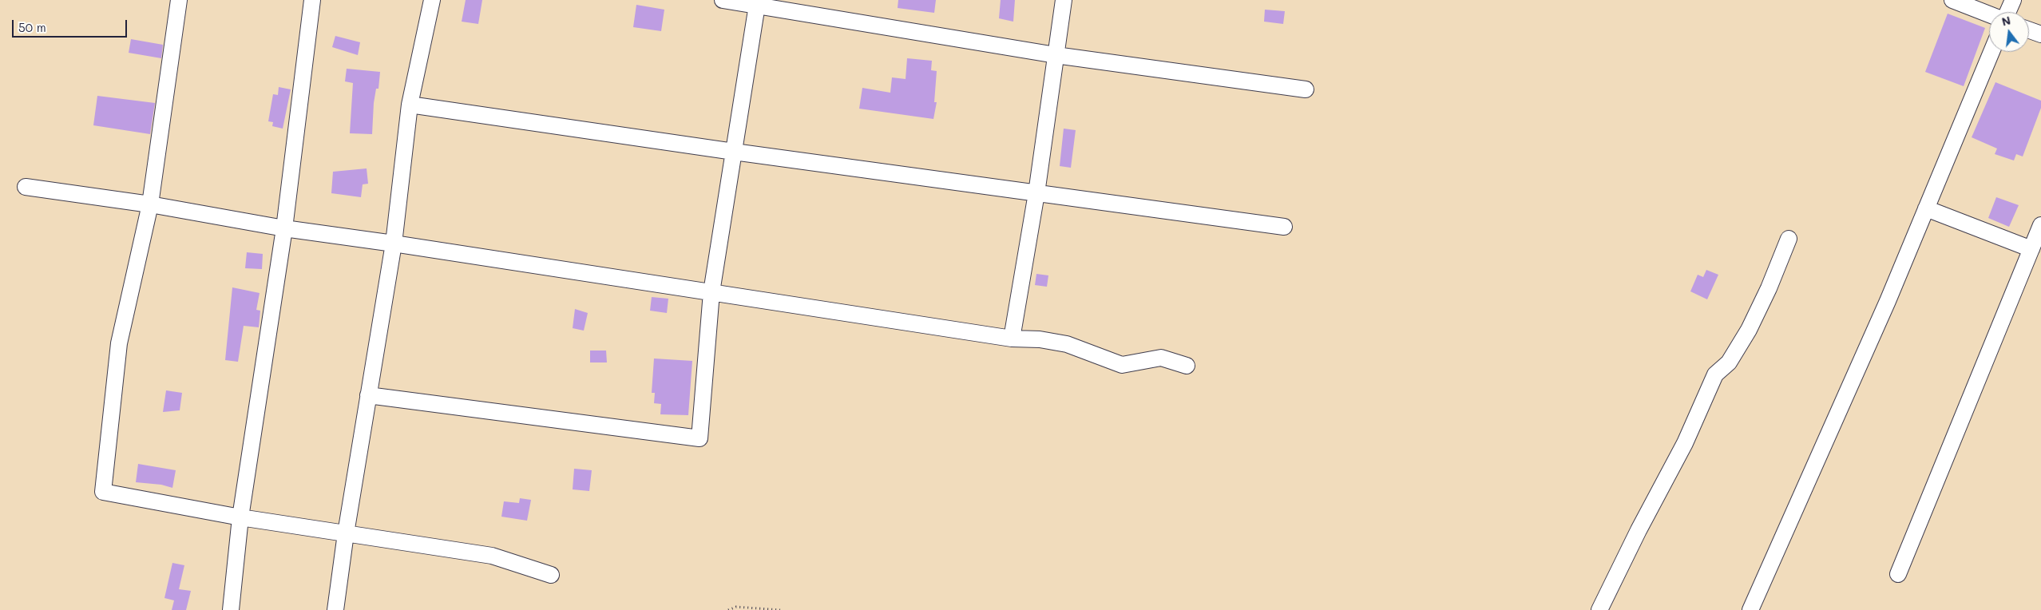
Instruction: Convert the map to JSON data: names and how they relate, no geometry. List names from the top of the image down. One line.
{"scale_bar":"50 m","north":"top"}
